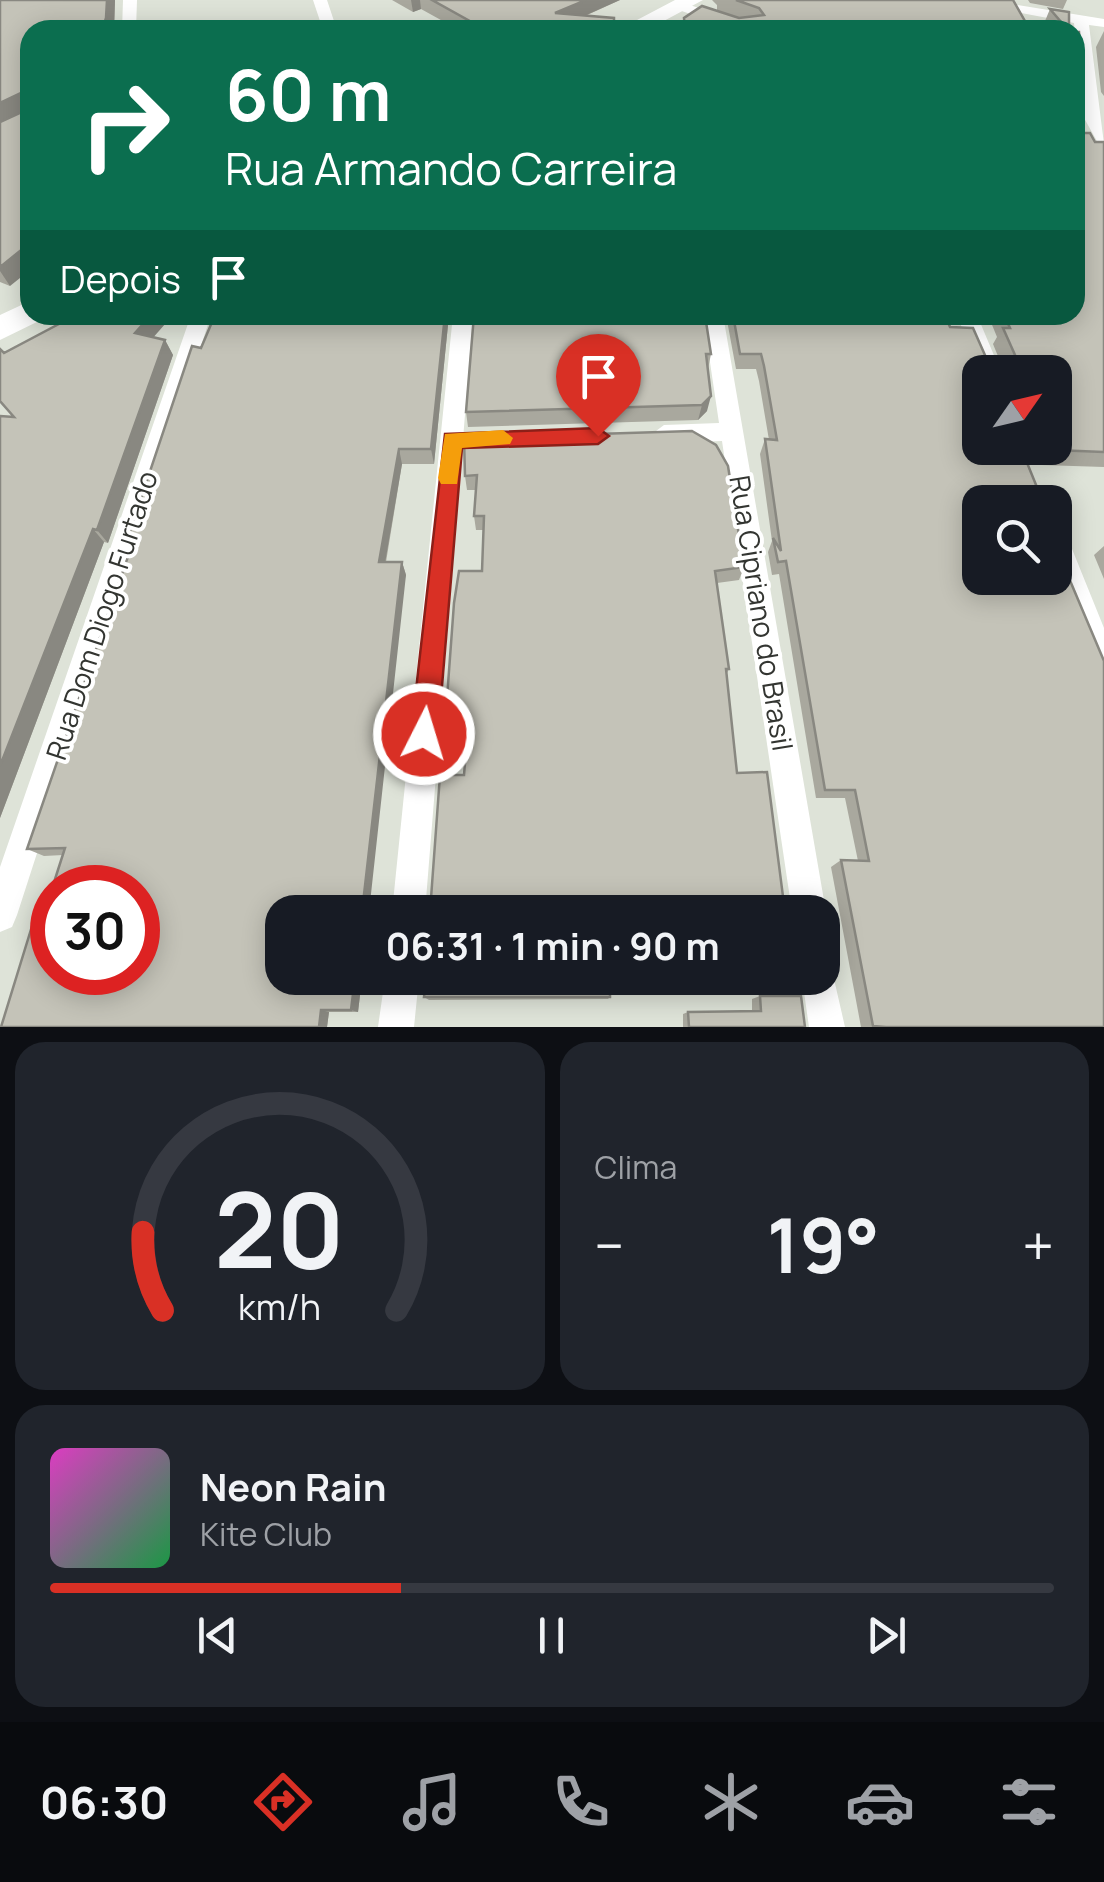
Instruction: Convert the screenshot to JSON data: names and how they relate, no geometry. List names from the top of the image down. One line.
{"streets":{"street":["Rua Cipriano do Brasil","Rua Dom Diogo Furtado"]},"north":"top right","page":{"turn":["60 m","Rua Armando Carreira"],"then":"Depois","limit":"30","trip":"06:31 · 1 min · 90 m","tile":"Clima","heat":["−","19°","+"],"song":["Neon Rain","Kite Club"],"tabs":"06:30","gauge":["20","km/h"]}}
